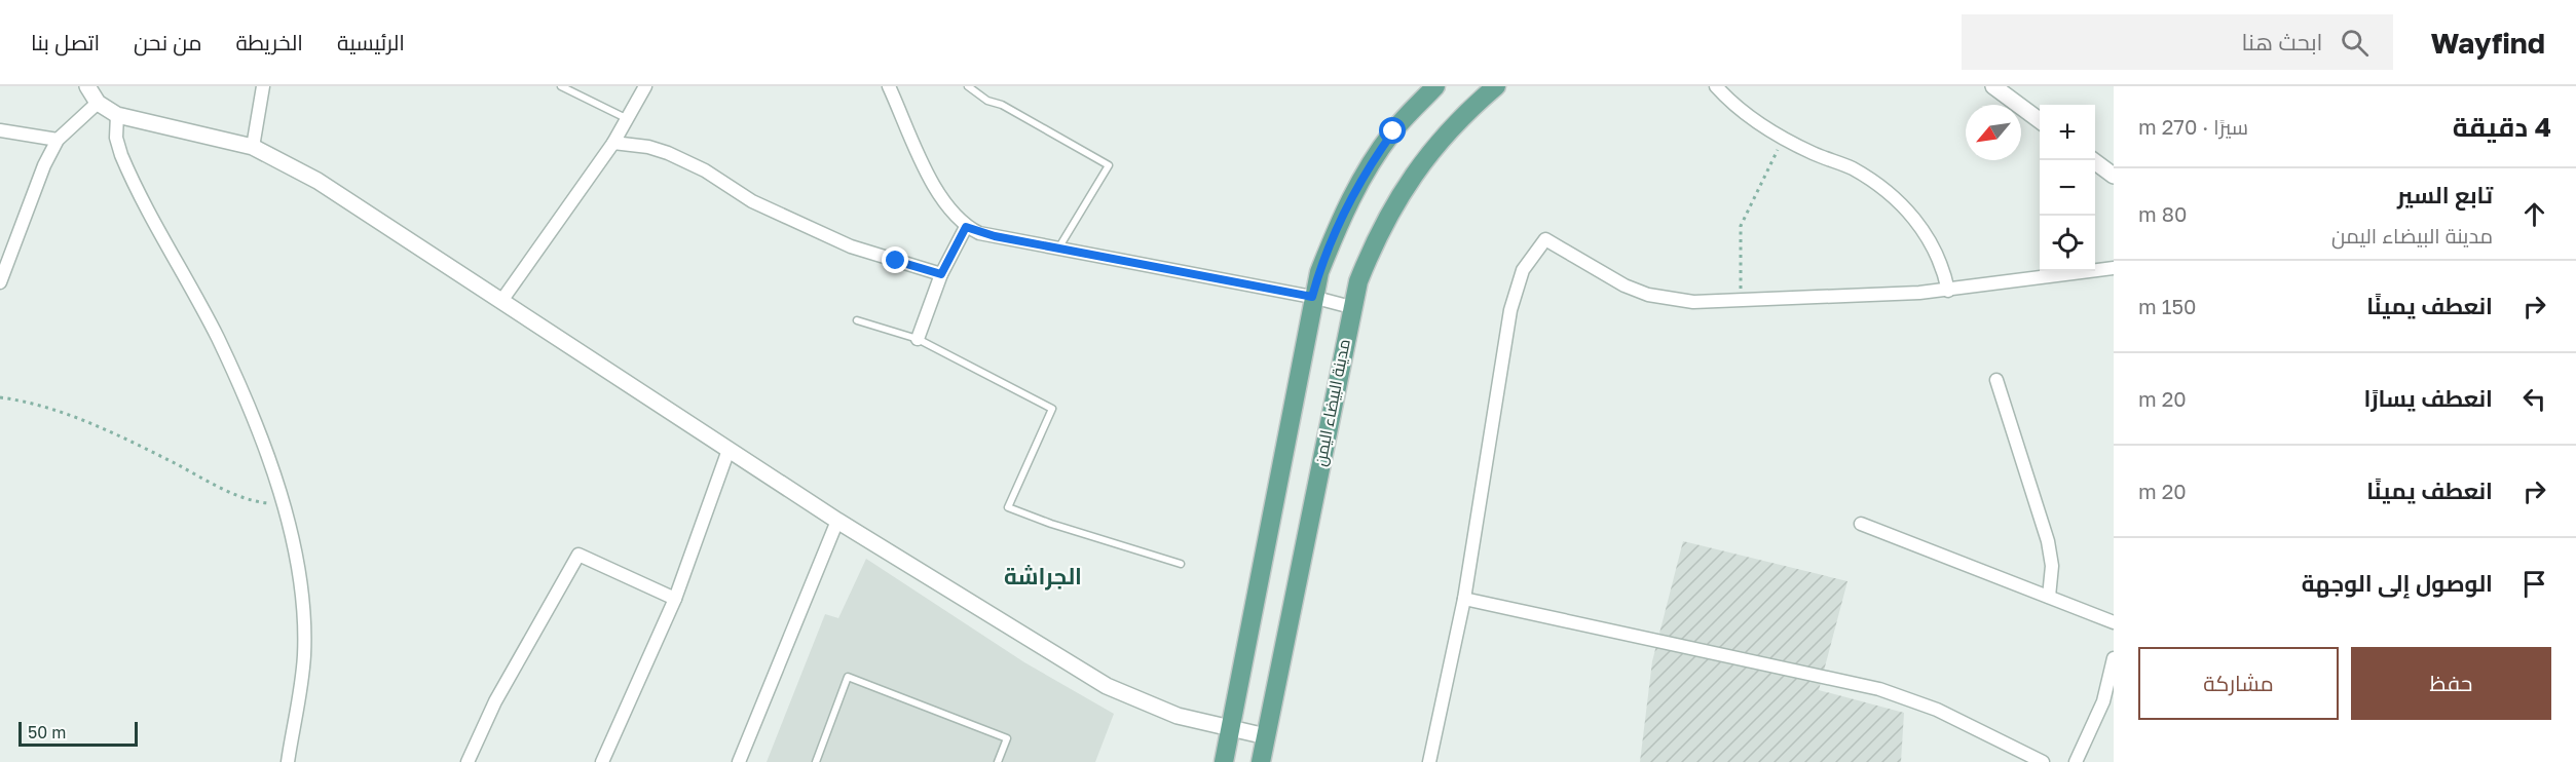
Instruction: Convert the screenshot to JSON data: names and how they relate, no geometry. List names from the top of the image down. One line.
{"streets":{"main road":["مدينة البيضاء اليمن"]},"districts":["الجراشة"],"scale_bar":"50 m","north":"bottom left","page":{"header":"Wayfind","search":"ابحث هنا","nav":["الرئيسية","الخريطة","من نحن","اتصل بنا"],"heading":["4 دقيقة","سيرًا · 270 m"],"map_buttons":["+","−"],"list":[["تابع السير","مدينة البيضاء اليمن","80 m"],["انعطف يمينًا","150 m"],["انعطف يسارًا","20 m"],["انعطف يمينًا","20 m"],"الوصول إلى الوجهة"],"buttons":["حفظ","مشاركة"],"scale":"50 m"}}
